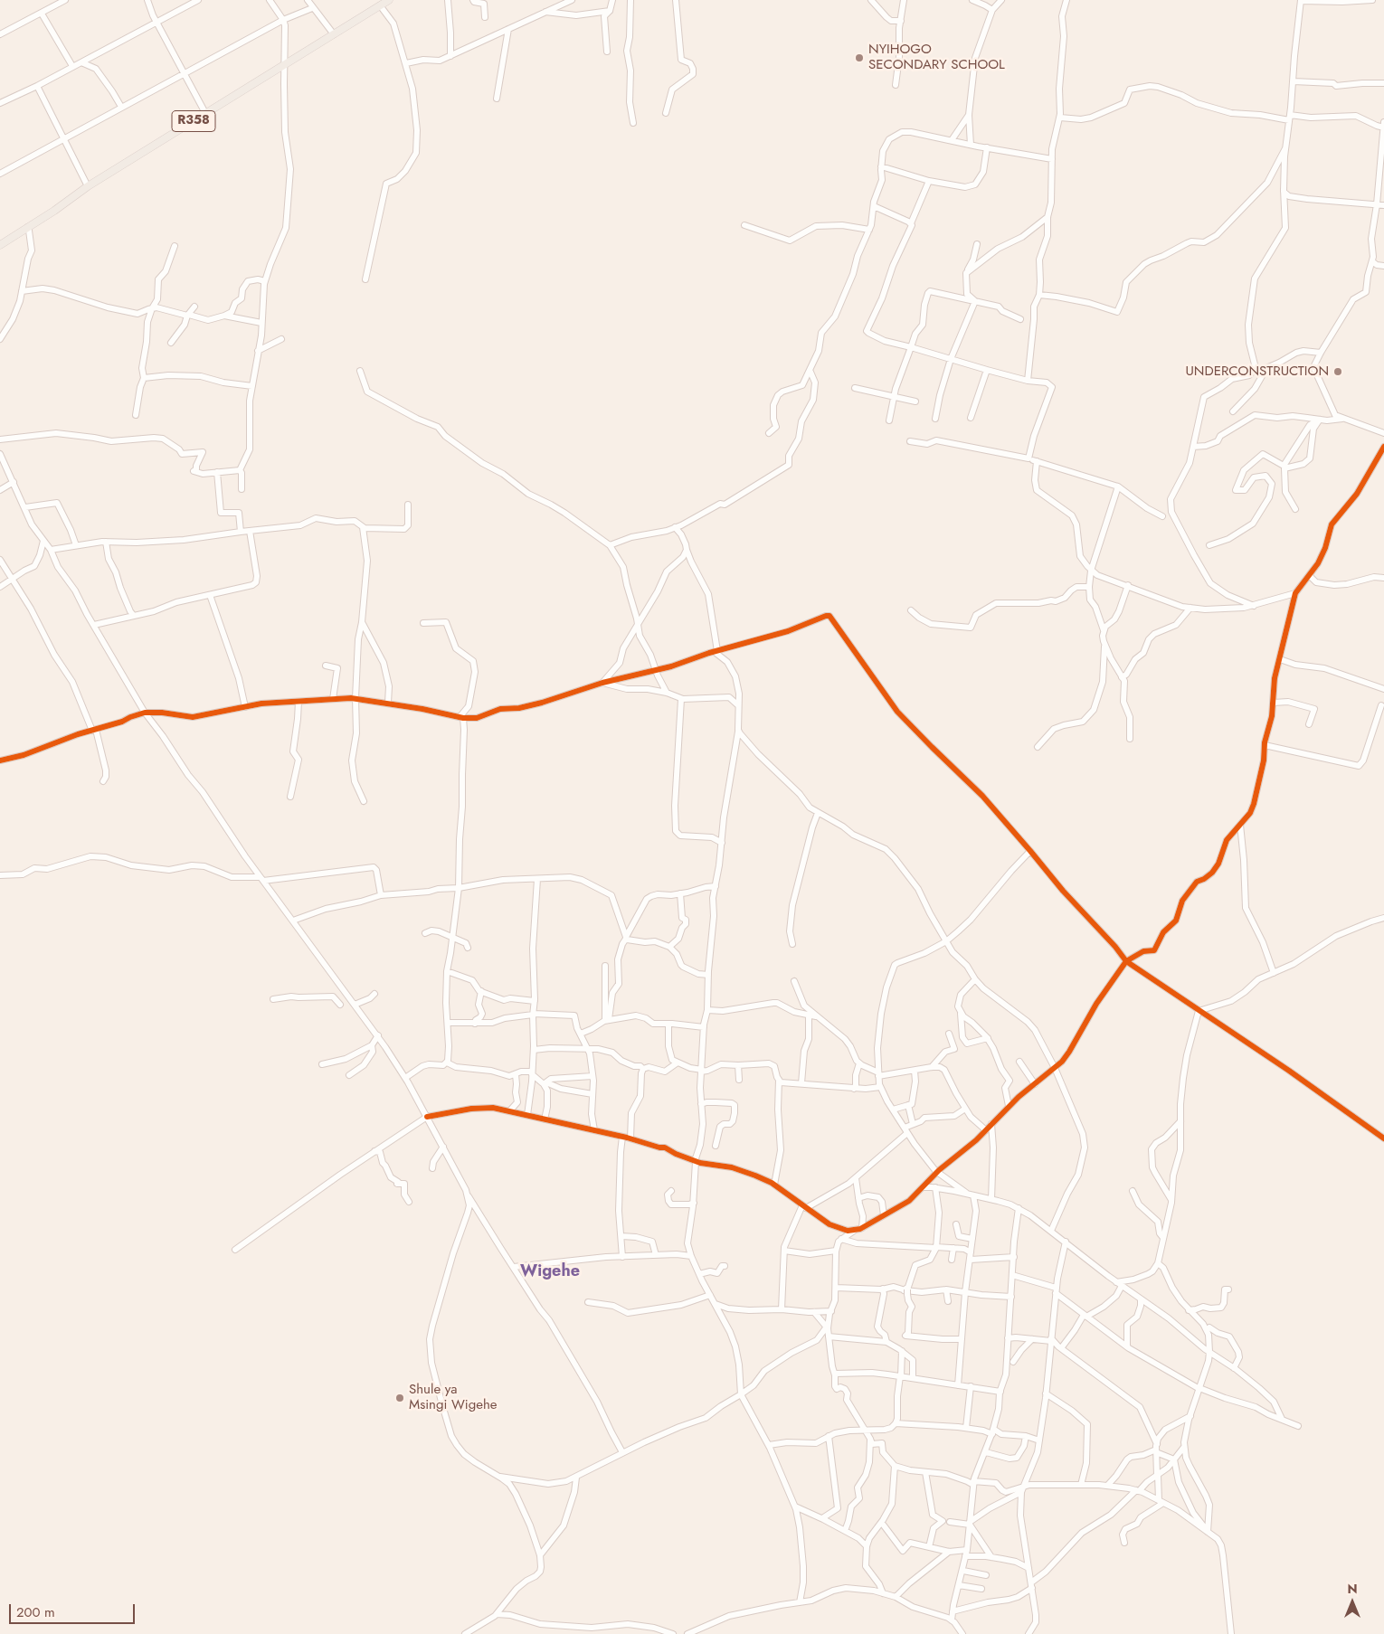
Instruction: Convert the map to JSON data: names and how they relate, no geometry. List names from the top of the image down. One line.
{"streets":{"main road":["R358"]},"districts":["Wigehe"],"places":["NYIHOGO SECONDARY SCHOOL","UNDERCONSTRUCTION","Shule ya Msingi Wigehe"],"scale_bar":"200 m","north":"top"}
